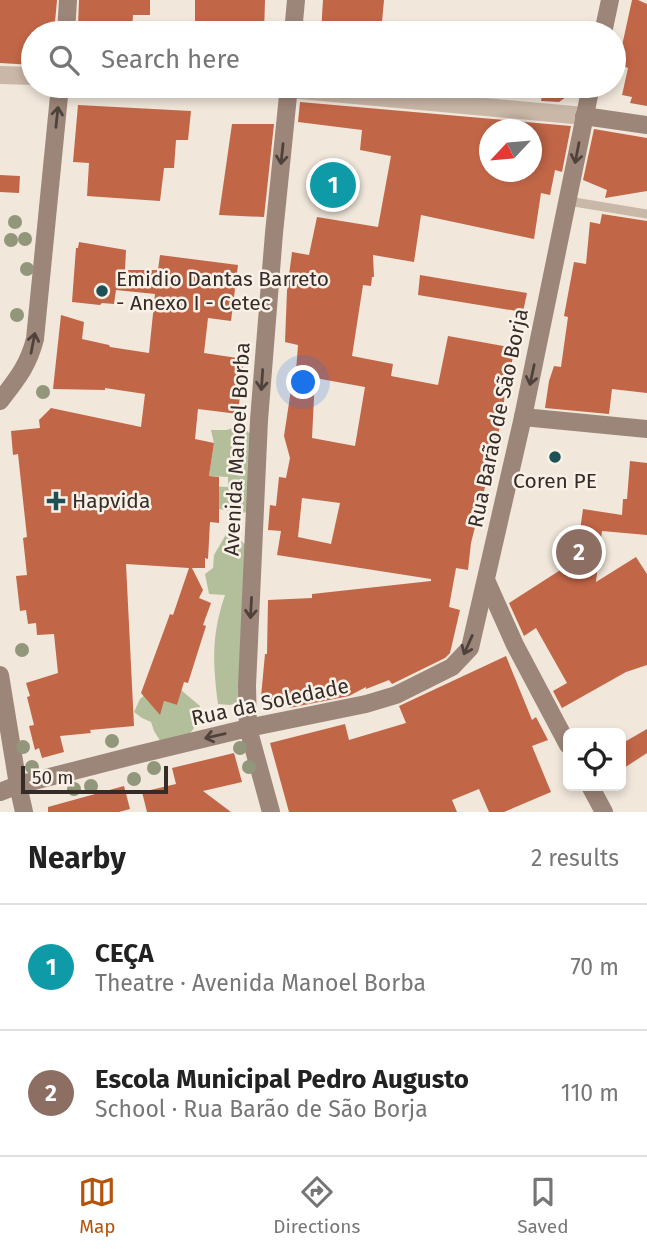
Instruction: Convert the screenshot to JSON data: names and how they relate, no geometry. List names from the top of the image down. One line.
{"streets":{"street":["Rua Barão de São Borja","Avenida Manoel Borba","Rua da Soledade"]},"crossings":[["Rua Barão de São Borja","Rua da Soledade"],["Avenida Manoel Borba","Rua da Soledade"]],"one_way":["Rua Barão de São Borja","Avenida Manoel Borba","Rua da Soledade"],"places":{"other":["Emidio Dantas Barreto - Anexo I - Cetec","Coren PE"],"health":["Hapvida"]},"scale_bar":"50 m","north":"bottom left","page":{"search":"Search here","pins":["1","2"],"scale":"50 m","heading":["Nearby","2 results"],"list":[{"mark":"1","name":"CEÇA","note":"Theatre · Avenida Manoel Borba","value":"70 m"},{"mark":"2","name":"Escola Municipal Pedro Augusto","note":"School · Rua Barão de São Borja","value":"110 m"}],"nav":["Map","Directions","Saved"]}}
